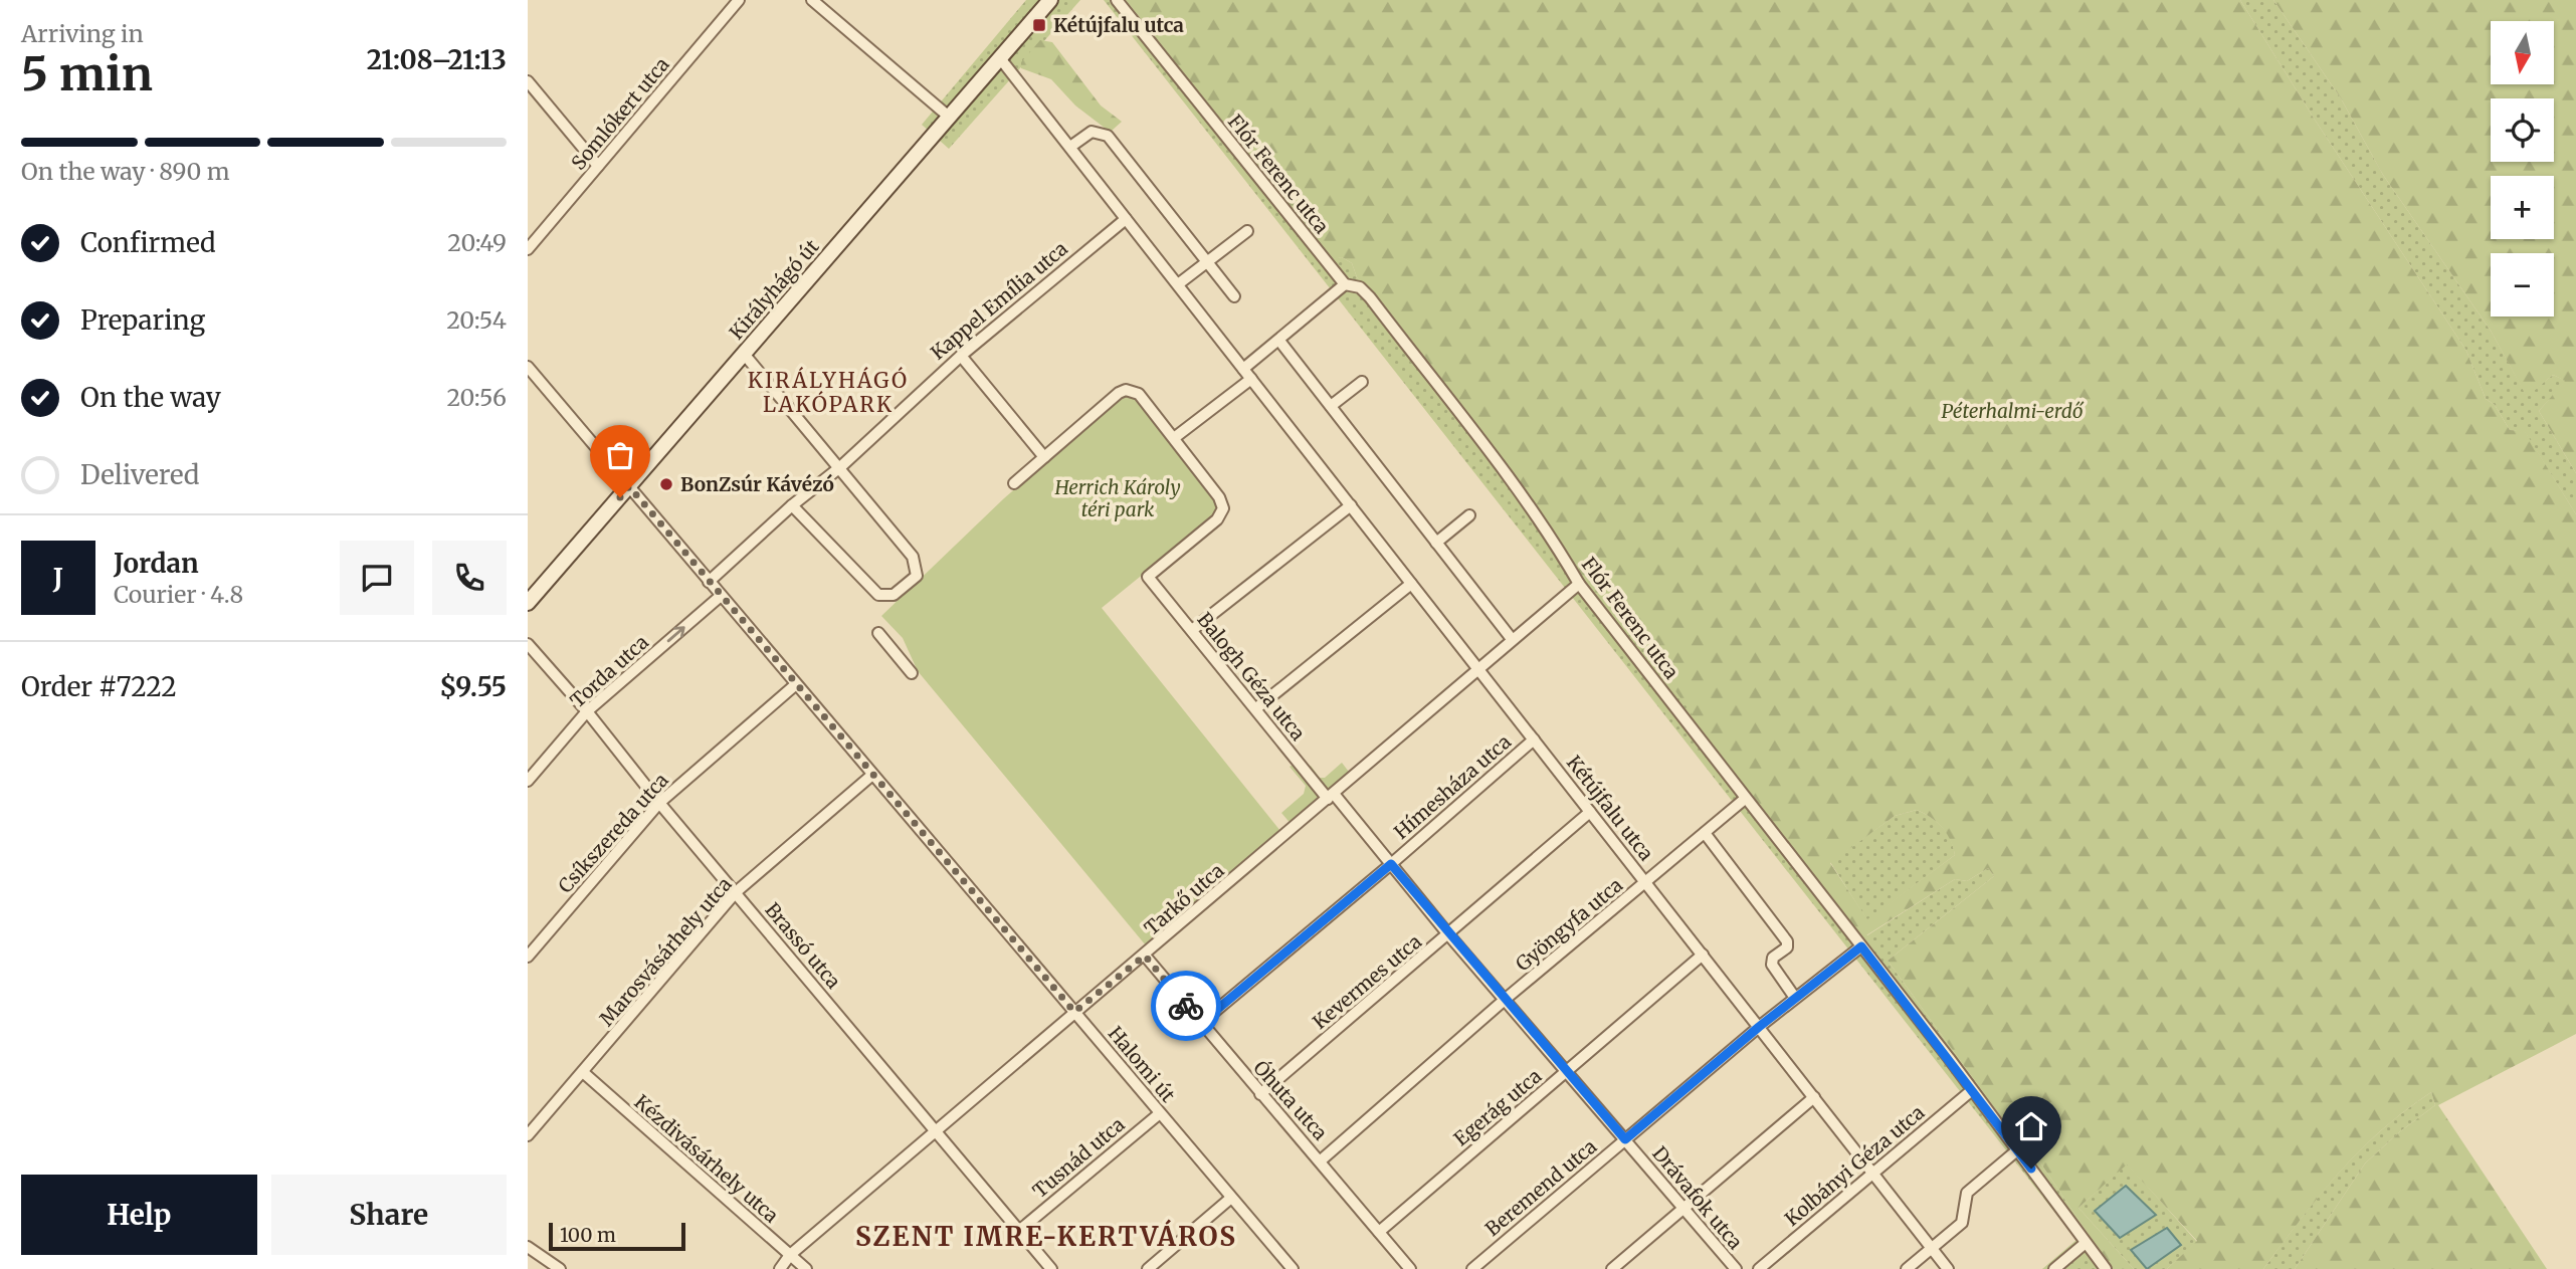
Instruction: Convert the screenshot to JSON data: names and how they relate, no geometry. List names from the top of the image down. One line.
{"streets":{"street":["Somlókert utca","Flór Ferenc utca","Királyhágó út","Kappel Emília utca","Torda utca","Balogh Géza utca","Hímesháza utca","Kétújfalu utca","Csíkszereda utca","Tarkő utca","Gyöngyfa utca","Brassó utca","Marosvásárhely utca","Kevermes utca","Halomi út","Óhuta utca","Egerág utca","Tusnád utca","Kézdivásárhely utca","Kolbányi Géza utca","Beremend utca","Drávafok utca"]},"crossings":[["Flór Ferenc utca","Tarkő utca"],["Flór Ferenc utca","Gyöngyfa utca"],["Flór Ferenc utca","Kolbányi Géza utca"],["Flór Ferenc utca","Beremend utca"],["Királyhágó út","Kétújfalu utca"],["Királyhágó út","Halomi út"],["Kappel Emília utca","Kétújfalu utca"],["Kappel Emília utca","Halomi út"],["Torda utca","Brassó utca"],["Torda utca","Halomi út"],["Balogh Géza utca","Tarkő utca"],["Balogh Géza utca","Drávafok utca"],["Hímesháza utca","Kétújfalu utca"],["Hímesháza utca","Óhuta utca"],["Hímesháza utca","Drávafok utca"],["Kétújfalu utca","Tarkő utca"],["Kétújfalu utca","Gyöngyfa utca"],["Kétújfalu utca","Kevermes utca"],["Kétújfalu utca","Egerág utca"],["Kétújfalu utca","Kolbányi Géza utca"],["Kétújfalu utca","Beremend utca"],["Csíkszereda utca","Brassó utca"],["Csíkszereda utca","Halomi út"],["Tarkő utca","Brassó utca"],["Tarkő utca","Halomi út"],["Tarkő utca","Óhuta utca"],["Tarkő utca","Kézdivásárhely utca"],["Tarkő utca","Drávafok utca"],["Gyöngyfa utca","Óhuta utca"],["Gyöngyfa utca","Drávafok utca"],["Brassó utca","Marosvásárhely utca"],["Brassó utca","Tusnád utca"],["Marosvásárhely utca","Halomi út"],["Marosvásárhely utca","Kézdivásárhely utca"],["Kevermes utca","Óhuta utca"],["Kevermes utca","Drávafok utca"],["Halomi út","Tusnád utca"],["Óhuta utca","Egerág utca"],["Egerág utca","Drávafok utca"],["Beremend utca","Drávafok utca"]],"one_way":["Torda utca"],"districts":["KIRÁLYHÁGÓ LAKÓPARK","SZENT IMRE-KERTVÁROS"],"parks":["Péterhalmi-erdő","Herrich Károly téri park"],"places":{"transit":["Kétújfalu utca"],"other":["BonZsúr Kávézó"]},"scale_bar":"100 m","north":"bottom","page":{"heading":["5 min","Arriving in","21:08–21:13"],"panel":["Jordan","Courier · 4.8","Order #7222","$9.55"],"map_buttons":["+","−"],"bar":"On the way · 890 m","list":[["Confirmed","20:49"],["Preparing","20:54"],["On the way","20:56"],"Delivered"],"round":"J","buttons":["Help","Share"],"scale":"100 m"}}
